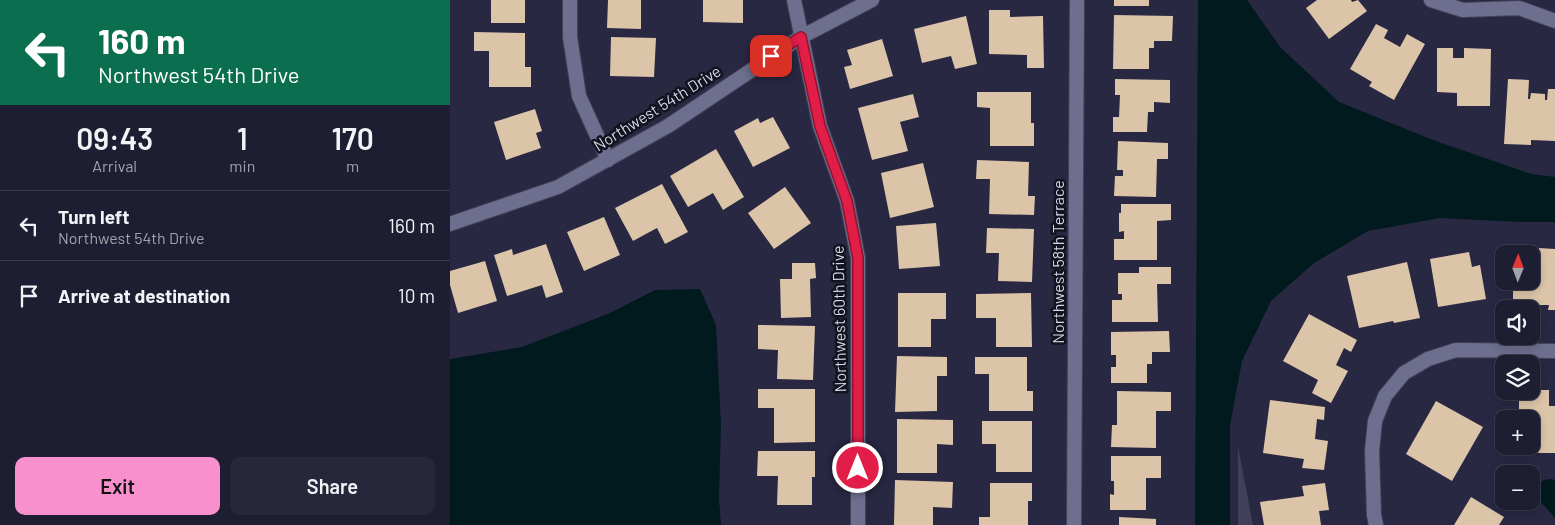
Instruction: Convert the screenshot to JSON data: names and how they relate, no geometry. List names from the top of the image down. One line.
{"streets":{"street":["Northwest 54th Drive","Northwest 58th Terrace","Northwest 60th Drive"]},"crossings":[["Northwest 54th Drive","Northwest 60th Drive"]],"north":"top","page":{"turn":["160 m","Northwest 54th Drive"],"eta":["09:43","Arrival","1","min","170","m"],"list":[{"name":"Turn left","note":"Northwest 54th Drive","value":"160 m"},{"name":"Arrive at destination","value":"10 m"}],"map_buttons":["+","−"],"buttons":["Exit","Share"]}}
